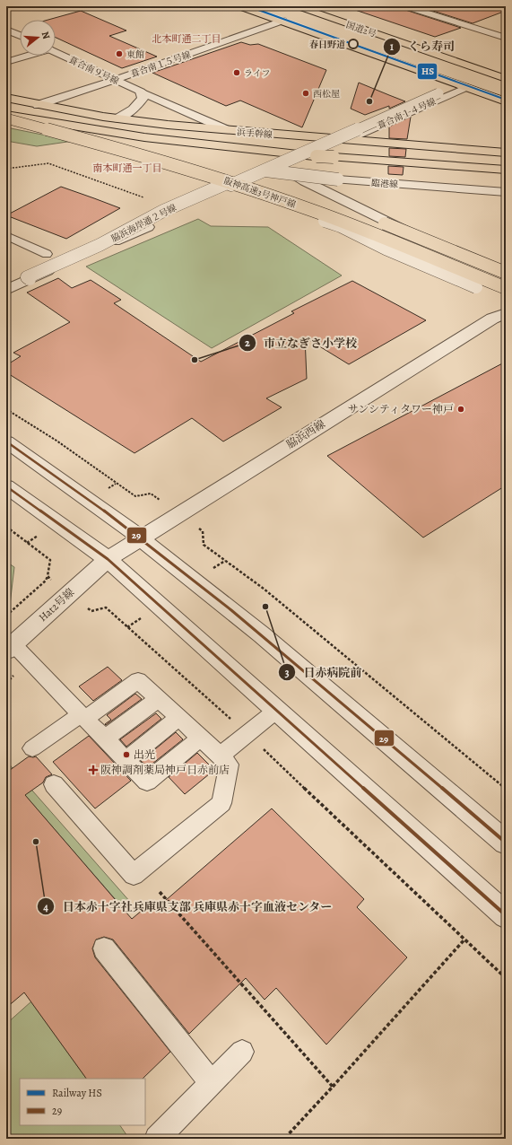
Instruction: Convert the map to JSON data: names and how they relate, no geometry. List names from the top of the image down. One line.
{"streets":{"main road":["国道2号","浜手幹線","阪神高速3号神戸線"],"street":["葺合南１５号線","葺合南９号線","葺合南１４号線","臨港線","脇浜海岸通２号線","脇浜西線","Hat2号線"]},"crossings":[["国道2号","葺合南１５号線"],["国道2号","葺合南１４号線"],["葺合南１５号線","葺合南９号線"],["葺合南１５号線","浜手幹線"],["葺合南９号線","浜手幹線"],["葺合南１４号線","浜手幹線"],["臨港線","脇浜海岸通２号線"],["脇浜西線","Hat2号線"]],"districts":["北本町通二丁目","南本町通一丁目"],"places":{"other":["春日野道","東館","ライフ","西松屋","くら寿司","市立なぎさ小学校","サンシティタワー神戸","日赤病院前","出光","日本赤十字社兵庫県支部 兵庫県赤十字血液センター"],"health":["阪神調剤薬局神戸日赤前店"]},"lines":["rail line HS","transit line 29"],"legend":["Railway HS","29"],"north":"right"}
